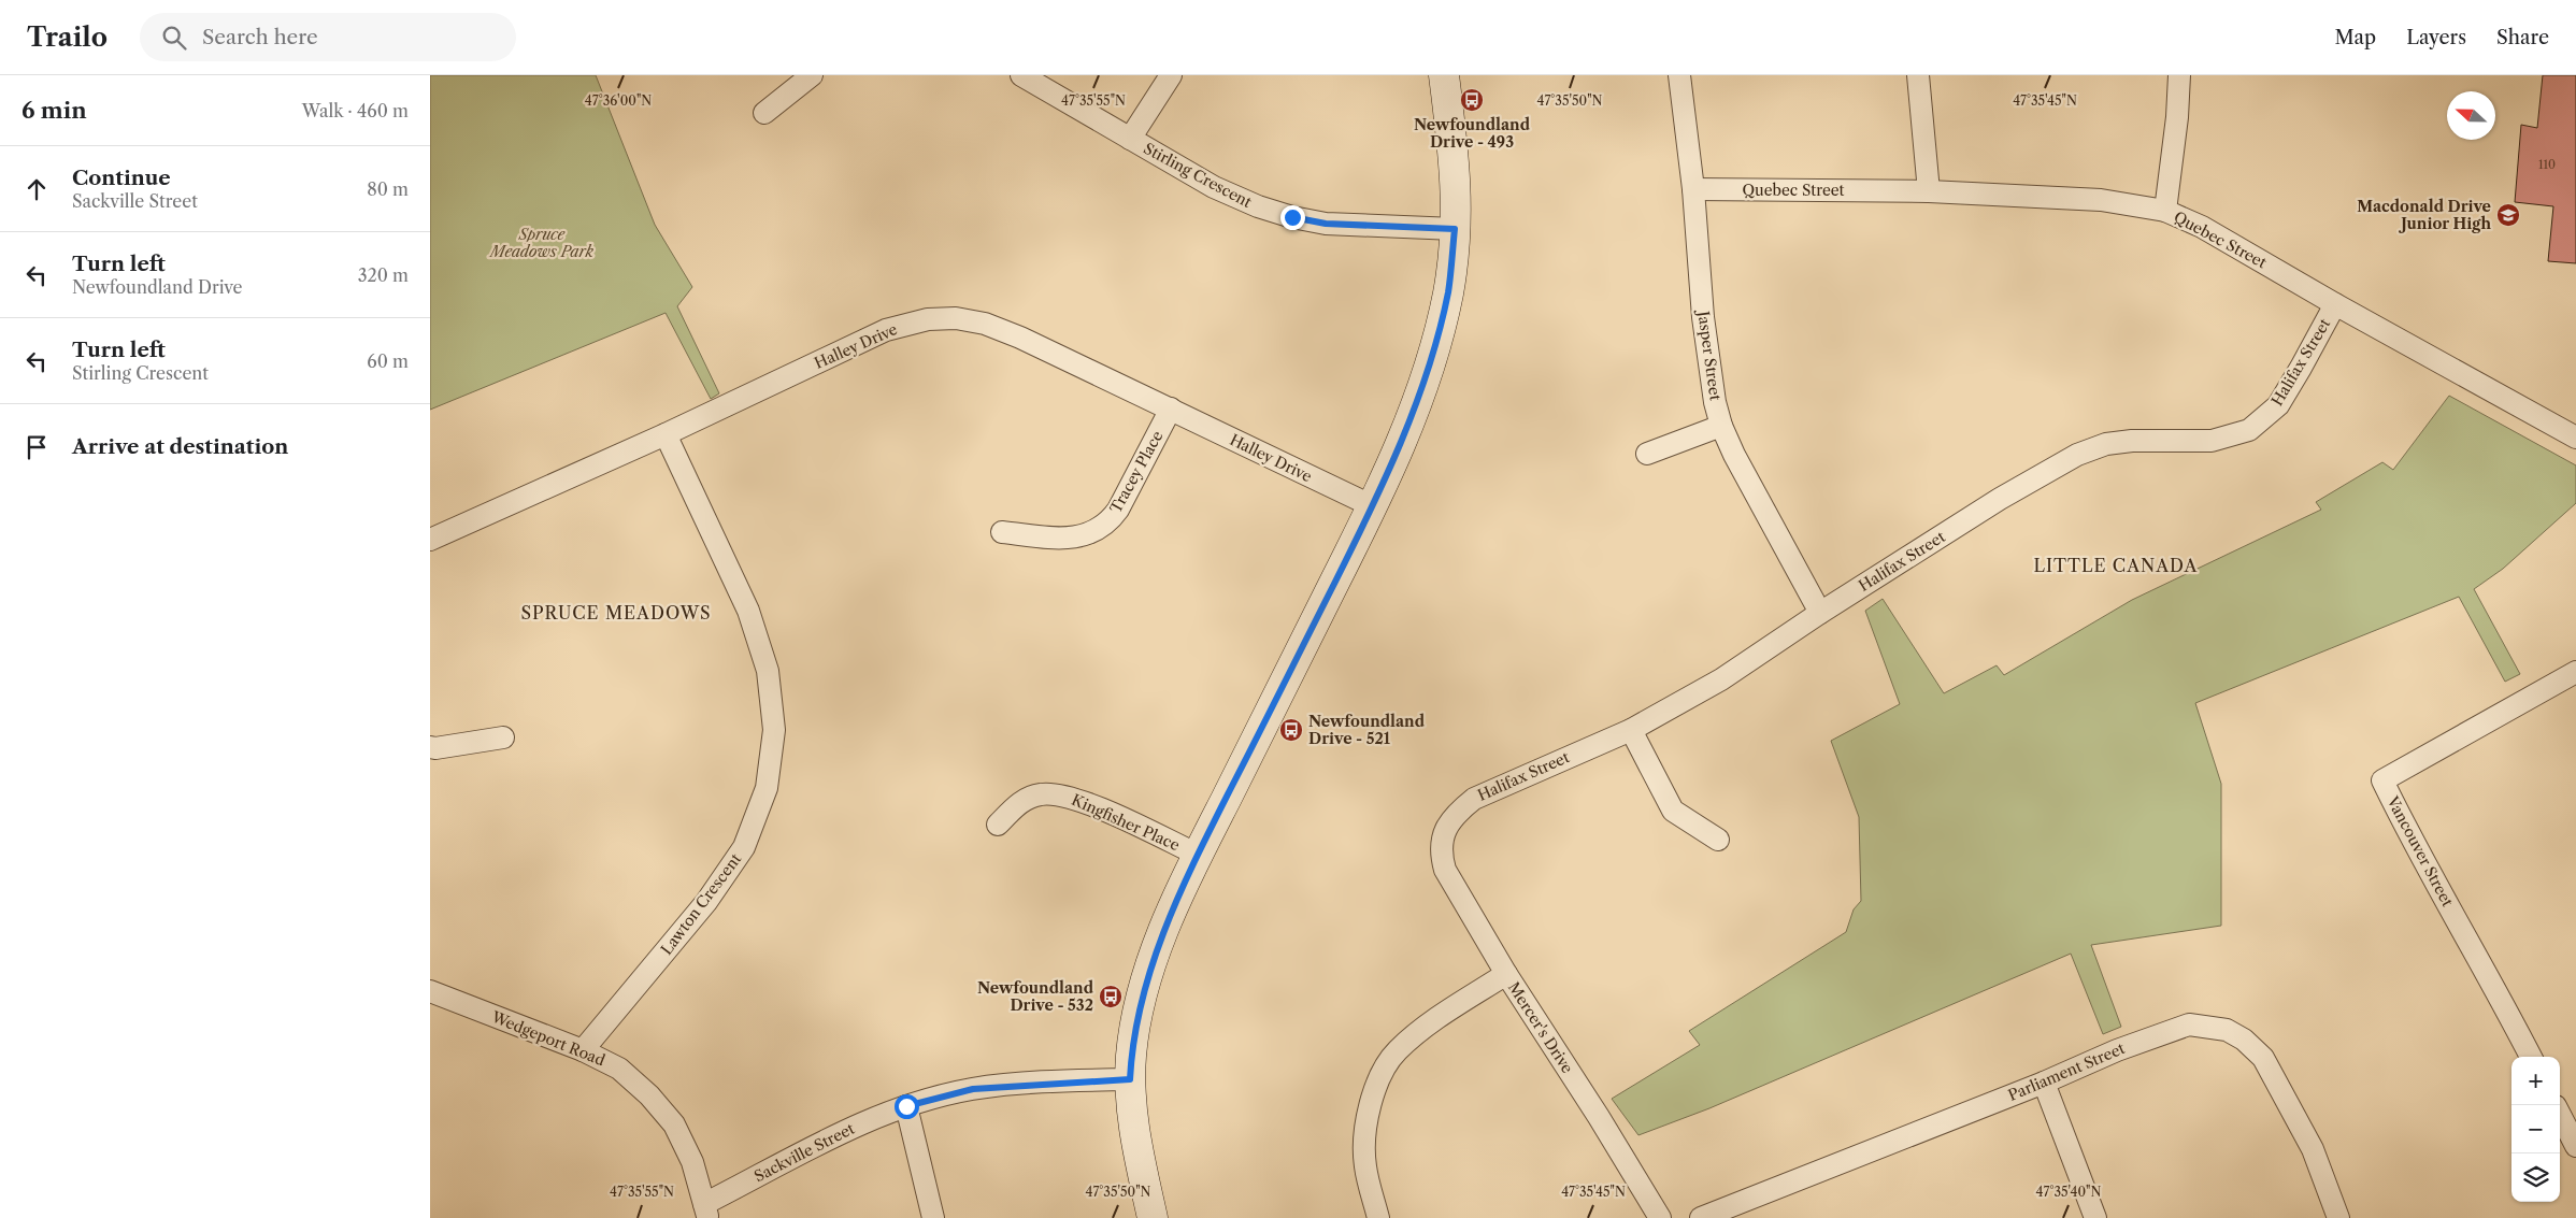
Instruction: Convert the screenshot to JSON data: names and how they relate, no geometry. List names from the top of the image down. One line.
{"streets":{"street":["Stirling Crescent","Quebec Street","Halley Drive","Jasper Street","Halifax Street","Tracey Place","Kingfisher Place","Vancouver Street","Lawton Crescent","Mercer's Drive","Wedgeport Road","Parliament Street","Sackville Street"]},"crossings":[["Quebec Street","Jasper Street"],["Quebec Street","Halifax Street"],["Halley Drive","Tracey Place"],["Halley Drive","Lawton Crescent"],["Jasper Street","Halifax Street"],["Halifax Street","Mercer's Drive"],["Lawton Crescent","Wedgeport Road"],["Wedgeport Road","Sackville Street"]],"districts":["LITTLE CANADA","SPRUCE MEADOWS"],"parks":["Spruce Meadows Park"],"places":{"bus stop":["Newfoundland Drive - 493","Newfoundland Drive - 521","Newfoundland Drive - 532"],"school or university":["Macdonald Drive Junior High"]},"house_numbers":["110"],"north":"left","page":{"header":"Trailo","search":"Search here","nav":["Map","Layers","Share"],"heading":["6 min","Walk · 460 m"],"list":[["Continue","Sackville Street","80 m"],["Turn left","Newfoundland Drive","320 m"],["Turn left","Stirling Crescent","60 m"],"Arrive at destination"],"map_buttons":["+","−"]},"coordinates":["47°36'00\"N","47°35'55\"N","47°35'50\"N","47°35'45\"N","47°35'40\"N"]}
